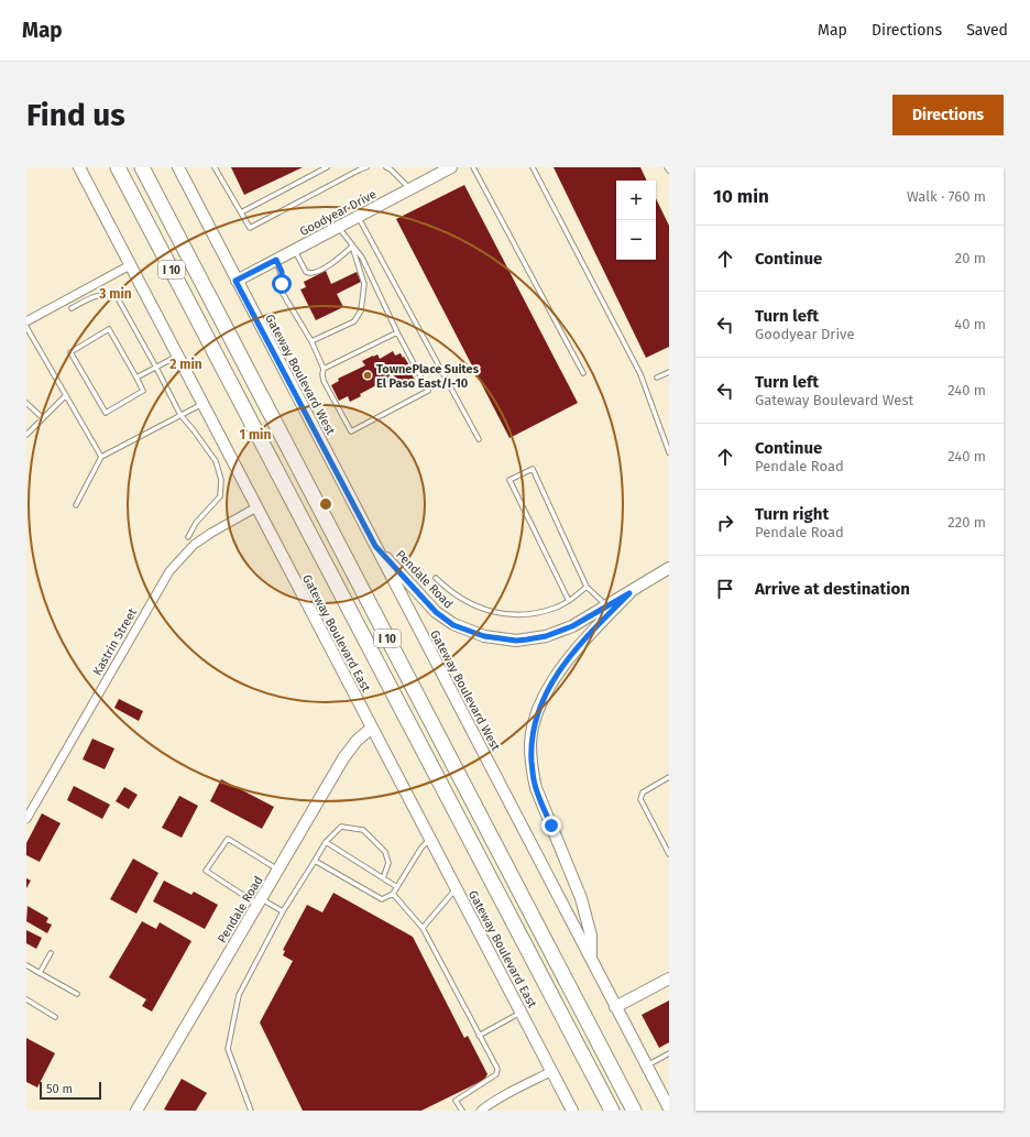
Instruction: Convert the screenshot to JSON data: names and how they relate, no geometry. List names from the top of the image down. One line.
{"streets":{"highway":["I 10"],"main road":["Goodyear Drive","Gateway Boulevard West","Pendale Road","Gateway Boulevard East"],"street":["Kastrin Street"]},"crossings":[["Goodyear Drive","Gateway Boulevard West"],["Gateway Boulevard West","Pendale Road"],["Pendale Road","Gateway Boulevard East"],["Gateway Boulevard East","Kastrin Street"]],"places":["TownePlace Suites El Paso East/I-10"],"scale_bar":"50 m","page":{"header":"Map","nav":["Map","Directions","Saved"],"buttons":"Directions","title":"Find us","heading":["10 min","Walk · 760 m"],"map_buttons":["+","−"],"list":[["Continue","20 m"],["Turn left","Goodyear Drive","40 m"],["Turn left","Gateway Boulevard West","240 m"],["Continue","Pendale Road","240 m"],["Turn right","Pendale Road","220 m"],"Arrive at destination"],"scale":"50 m"},"rings":["3 min","2 min","1 min"]}
